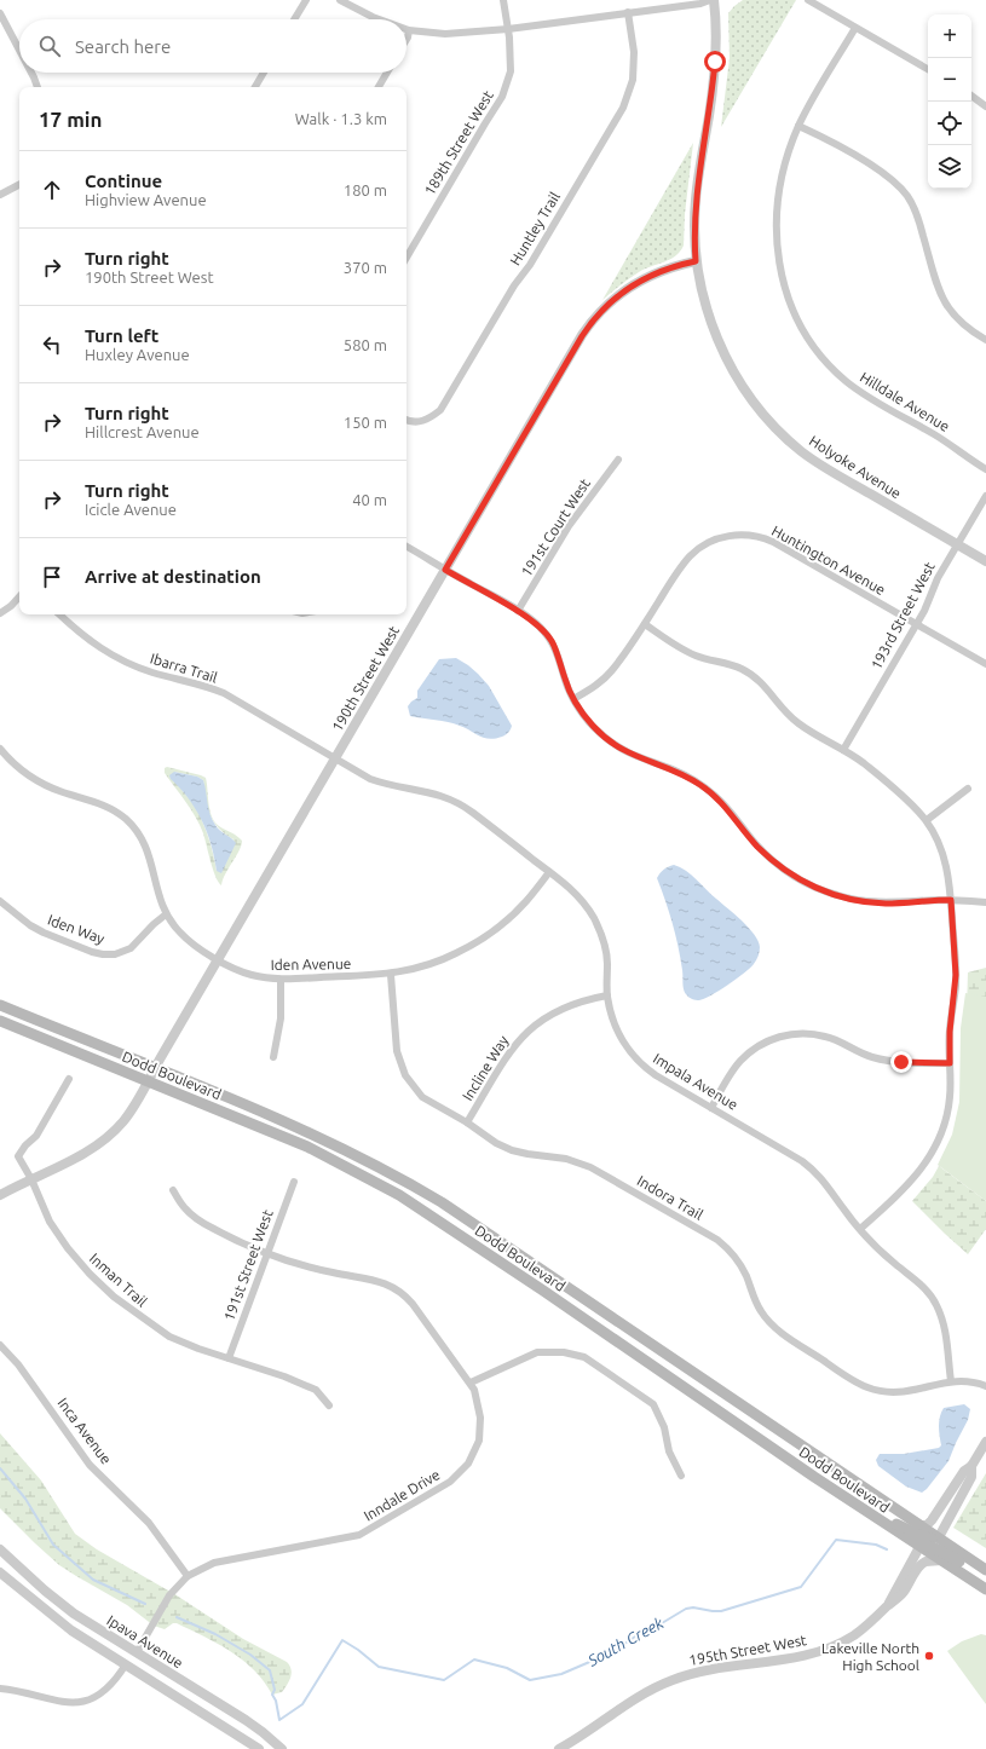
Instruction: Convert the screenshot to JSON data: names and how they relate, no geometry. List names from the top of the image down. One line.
{"streets":{"main road":["Dodd Boulevard"],"street":["189th Street West","Huntley Trail","Hilldale Avenue","Holyoke Avenue","191st Court West","Huntington Avenue","193rd Street West","Ibarra Trail","190th Street West","Iden Way","Iden Avenue","Incline Way","Impala Avenue","Indora Trail","191st Street West","Inman Trail","Inca Avenue","Inndale Drive","Ipava Avenue","195th Street West"]},"crossings":[["Holyoke Avenue","193rd Street West"],["Holyoke Avenue","190th Street West"],["Huntington Avenue","193rd Street West"],["Ibarra Trail","190th Street West"],["Ibarra Trail","Impala Avenue"],["190th Street West","Iden Avenue"],["190th Street West","Dodd Boulevard"],["190th Street West","Impala Avenue"],["190th Street West","Inman Trail"],["Iden Way","Iden Avenue"],["Iden Avenue","Impala Avenue"],["Iden Avenue","Indora Trail"],["Incline Way","Impala Avenue"],["Incline Way","Indora Trail"],["Dodd Boulevard","195th Street West"],["Impala Avenue","Indora Trail"],["191st Street West","Inman Trail"],["191st Street West","Inndale Drive"],["Inca Avenue","Inndale Drive"],["Inndale Drive","Ipava Avenue"]],"water":["South Creek"],"places":["Lakeville North High School"],"page":{"map_buttons":["+","−"],"search":"Search here","heading":["17 min","Walk · 1.3 km"],"list":[["Continue","Highview Avenue","180 m"],["Turn right","190th Street West","370 m"],["Turn left","Huxley Avenue","580 m"],["Turn right","Hillcrest Avenue","150 m"],["Turn right","Icicle Avenue","40 m"],"Arrive at destination"]}}
